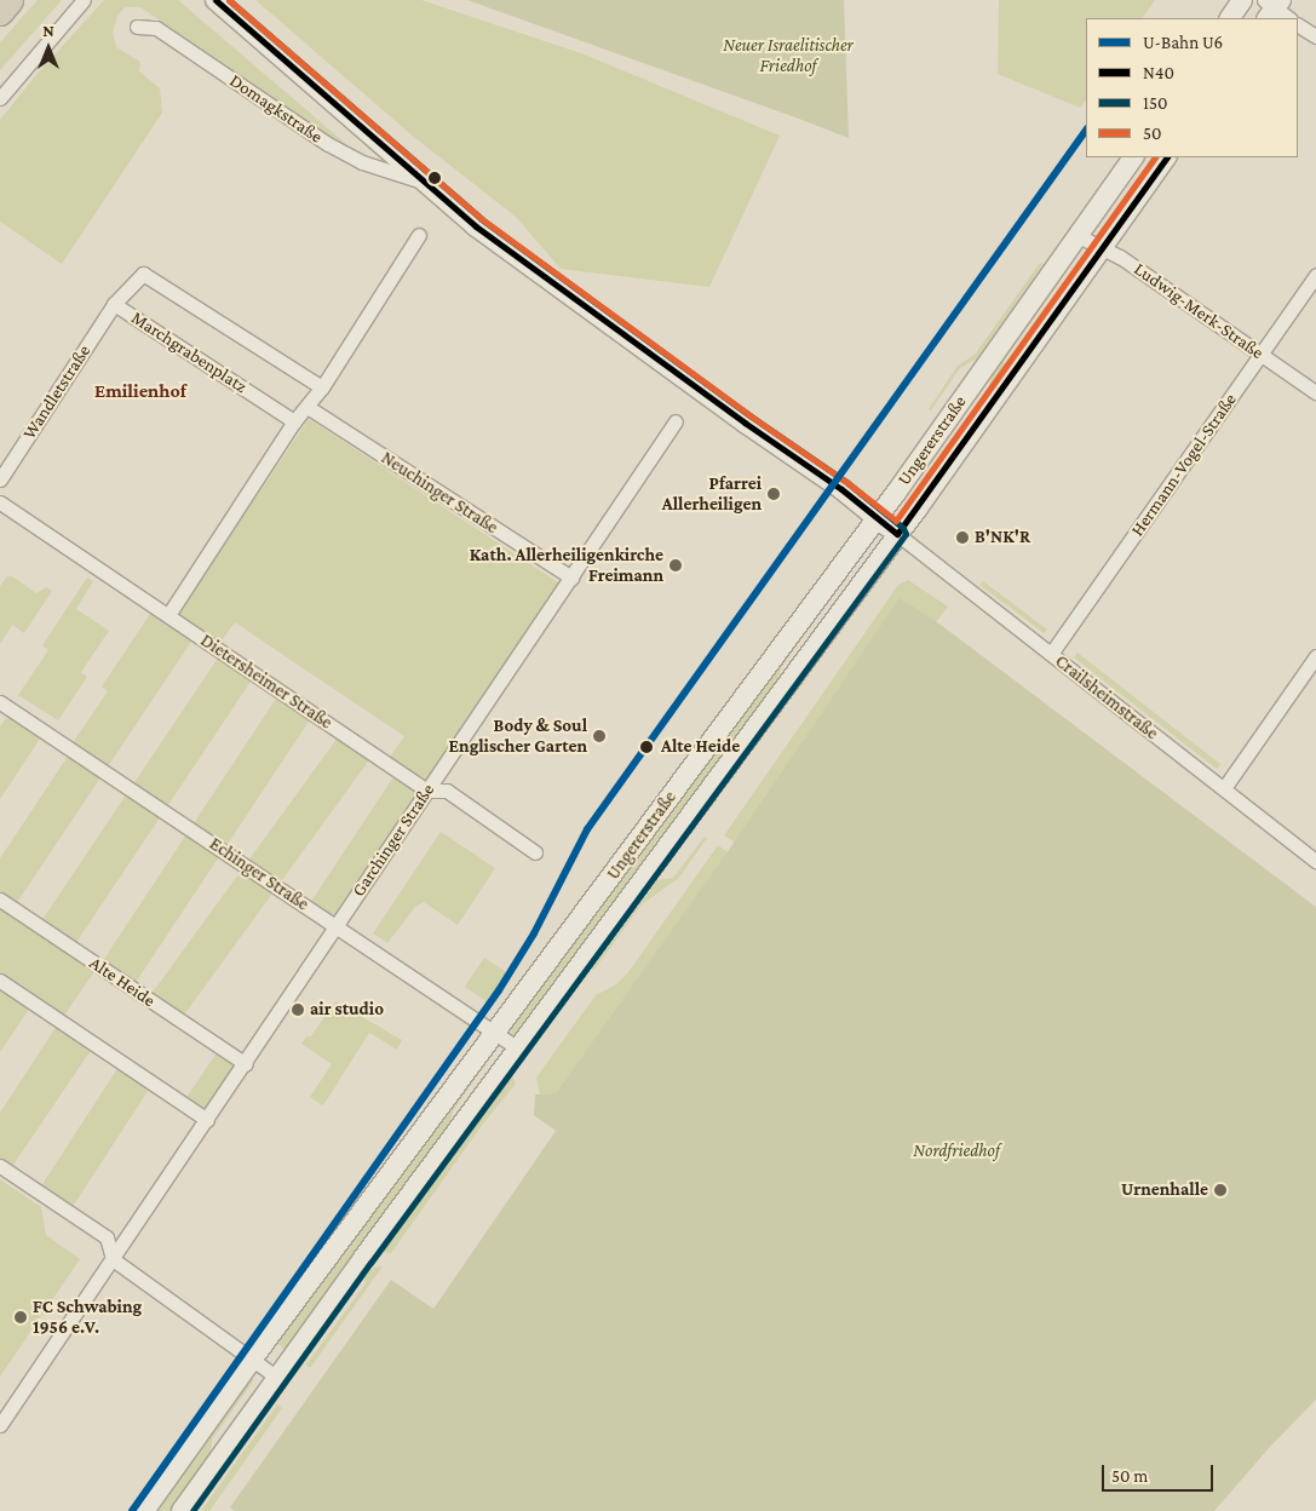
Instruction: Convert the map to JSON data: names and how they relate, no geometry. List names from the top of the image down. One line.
{"streets":{"main road":["Domagkstraße","Ungererstraße"],"street":["Ludwig-Merk-Straße","Marchgrabenplatz","Wandletstraße","Hermann-Vogel-Straße","Neuchinger Straße","Dietersheimer Straße","Crailsheimstraße","Garchinger Straße","Echinger Straße","Alte Heide"]},"crossings":[["Domagkstraße","Ungererstraße"],["Domagkstraße","Crailsheimstraße"],["Ludwig-Merk-Straße","Ungererstraße"],["Ludwig-Merk-Straße","Hermann-Vogel-Straße"],["Marchgrabenplatz","Wandletstraße"],["Ungererstraße","Crailsheimstraße"],["Ungererstraße","Echinger Straße"],["Hermann-Vogel-Straße","Crailsheimstraße"],["Neuchinger Straße","Garchinger Straße"],["Dietersheimer Straße","Garchinger Straße"],["Garchinger Straße","Echinger Straße"],["Garchinger Straße","Alte Heide"]],"districts":["Emilienhof"],"parks":["Neuer Israelitischer Friedhof","Nordfriedhof"],"places":["Pfarrei Allerheiligen","B'NK'R","Kath. Allerheiligenkirche Freimann","Body & Soul Englischer Garten","Alte Heide","air studio","Urnenhalle","FC Schwabing 1956 e.V."],"lines":["transit line N40","transit line 150","transit line 50","metro line U6"],"legend":["U-Bahn U6","N40","150","50"],"scale_bar":"50 m","north":"top"}
